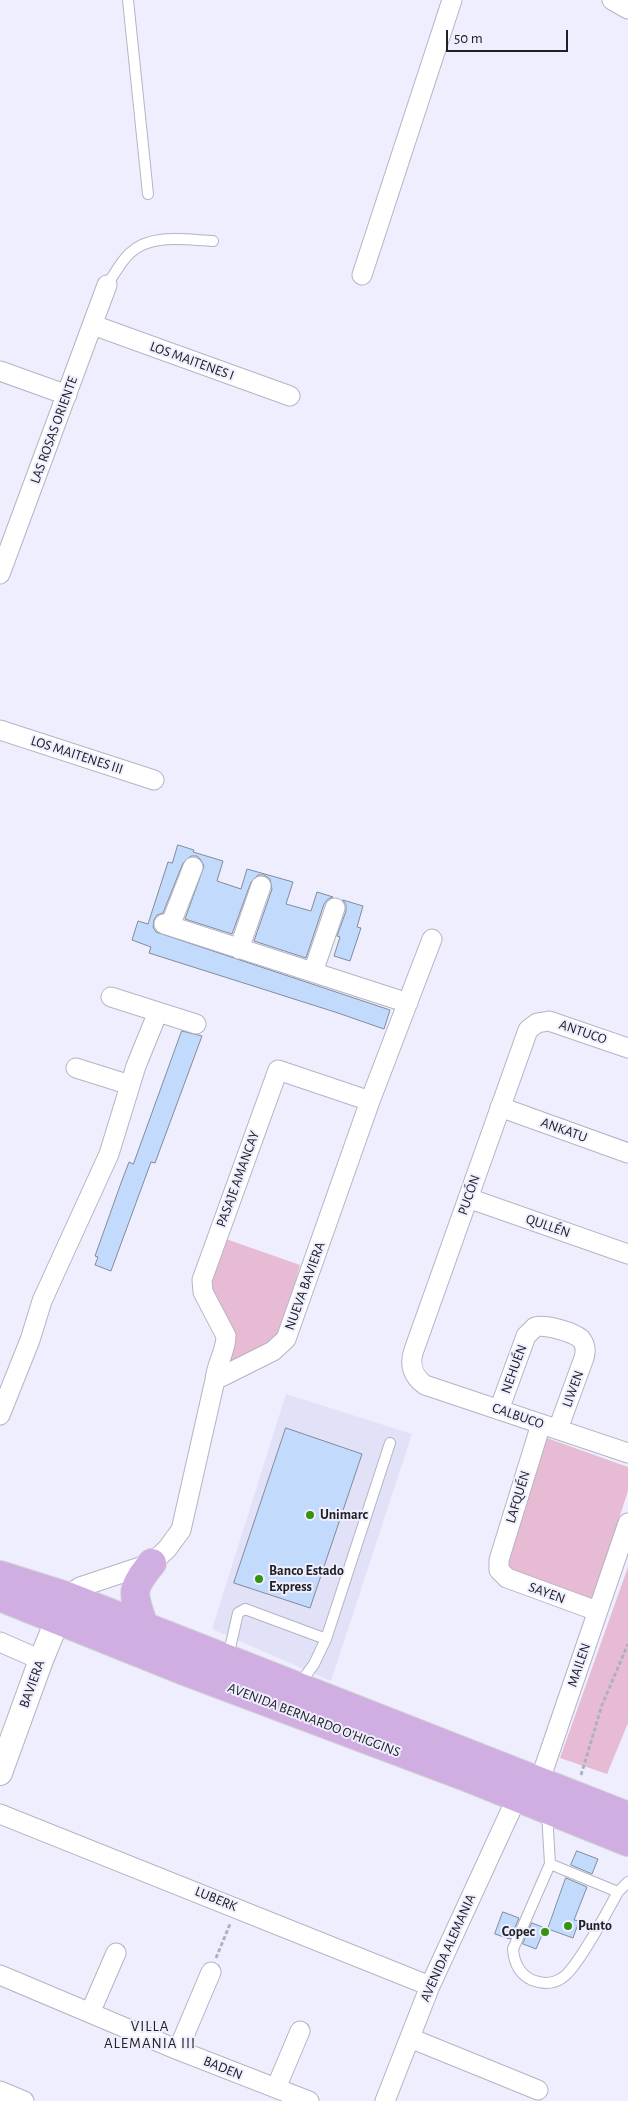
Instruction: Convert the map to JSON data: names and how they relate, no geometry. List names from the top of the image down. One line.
{"streets":{"main road":["AVENIDA BERNARDO O'HIGGINS"],"street":["LOS MAITENES I","LAS ROSAS ORIENTE","LOS MAITENES III","ANTUCO","ANKATU","PASAJE AMANCAY","PUCÓN","QULLÉN","NUEVA BAVIERA","NEHUÉN","LIWEN","CALBUCO","LAFQUÉN","SAYEN","MAILEN","BAVIERA","LUBERK","AVENIDA ALEMANIA","BADEN"]},"crossings":[["LOS MAITENES I","LAS ROSAS ORIENTE"],["ANTUCO","PUCÓN"],["ANKATU","PUCÓN"],["PASAJE AMANCAY","NUEVA BAVIERA"],["PUCÓN","QULLÉN"],["PUCÓN","CALBUCO"],["NEHUÉN","LIWEN"],["NEHUÉN","CALBUCO"],["LIWEN","CALBUCO"],["LIWEN","LAFQUÉN"],["CALBUCO","LAFQUÉN"],["LAFQUÉN","SAYEN"],["SAYEN","MAILEN"],["MAILEN","AVENIDA BERNARDO O'HIGGINS"],["BAVIERA","AVENIDA BERNARDO O'HIGGINS"],["AVENIDA BERNARDO O'HIGGINS","AVENIDA ALEMANIA"],["LUBERK","AVENIDA ALEMANIA"]],"districts":["VILLA ALEMANIA III"],"places":["Unimarc","Banco Estado Express","Punto","Copec"],"scale_bar":"50 m"}
